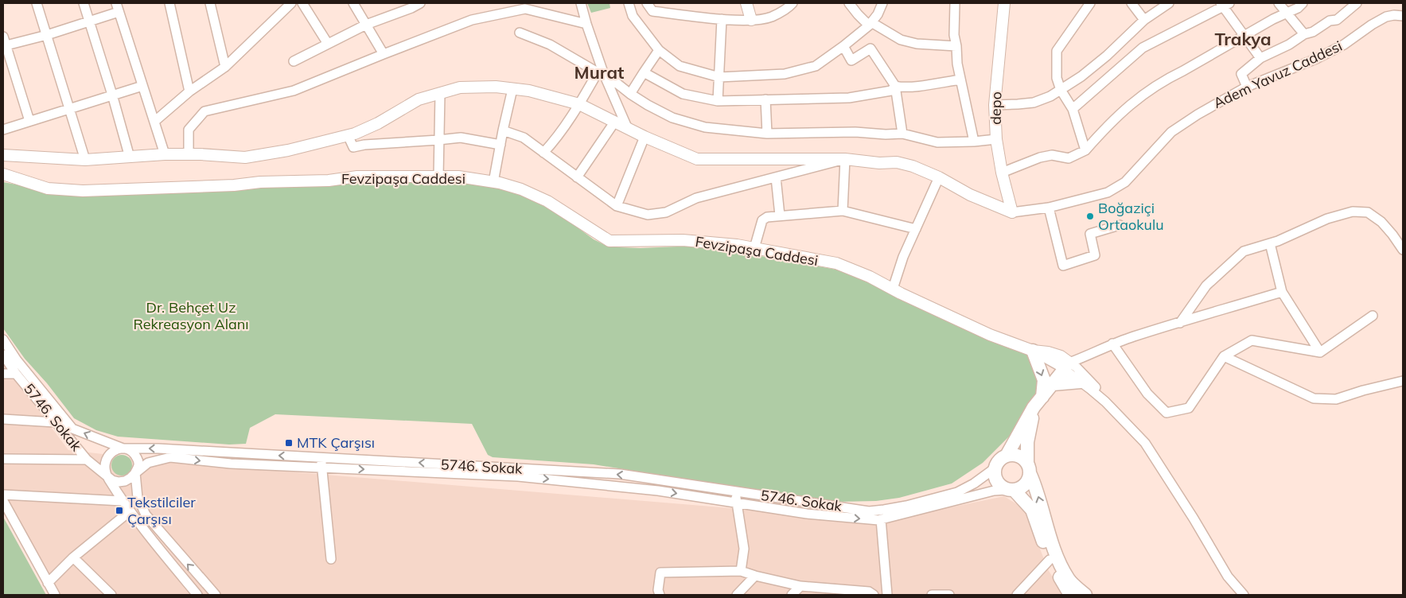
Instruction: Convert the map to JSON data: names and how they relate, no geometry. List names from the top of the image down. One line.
{"streets":{"street":["Adem Yavuz Caddesi","depo","Fevzipaşa Caddesi","5746. Sokak"]},"crossings":[["Adem Yavuz Caddesi","depo"]],"districts":["Trakya","Murat"],"parks":["Dr. Behçet Uz Rekreasyon Alanı"],"places":{"other":["Boğaziçi Ortaokulu"],"transit":["MTK Çarşısı","Tekstilciler Çarşısı"]}}
